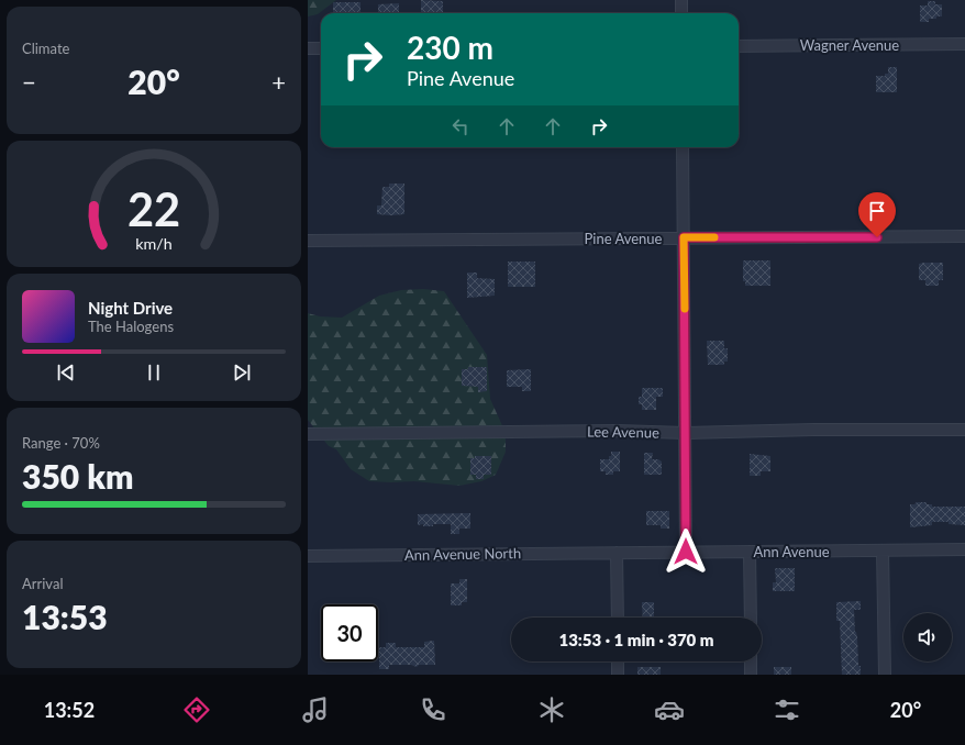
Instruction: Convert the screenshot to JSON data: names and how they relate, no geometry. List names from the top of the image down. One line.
{"streets":{"street":["Wagner Avenue","Pine Avenue","Lee Avenue","Ann Avenue","Ann Avenue North"]},"crossings":[["Ann Avenue","Ann Avenue North"]],"page":{"tile":["Climate",["Range · 70%","350 km"],["Arrival","13:53"]],"turn":["230 m","Pine Avenue"],"heat":["−","20°","+"],"song":["Night Drive","The Halogens"],"limit":"30","trip":"13:53 · 1 min · 370 m","tabs":["13:52","20°"],"gauge":["22","km/h"]}}
